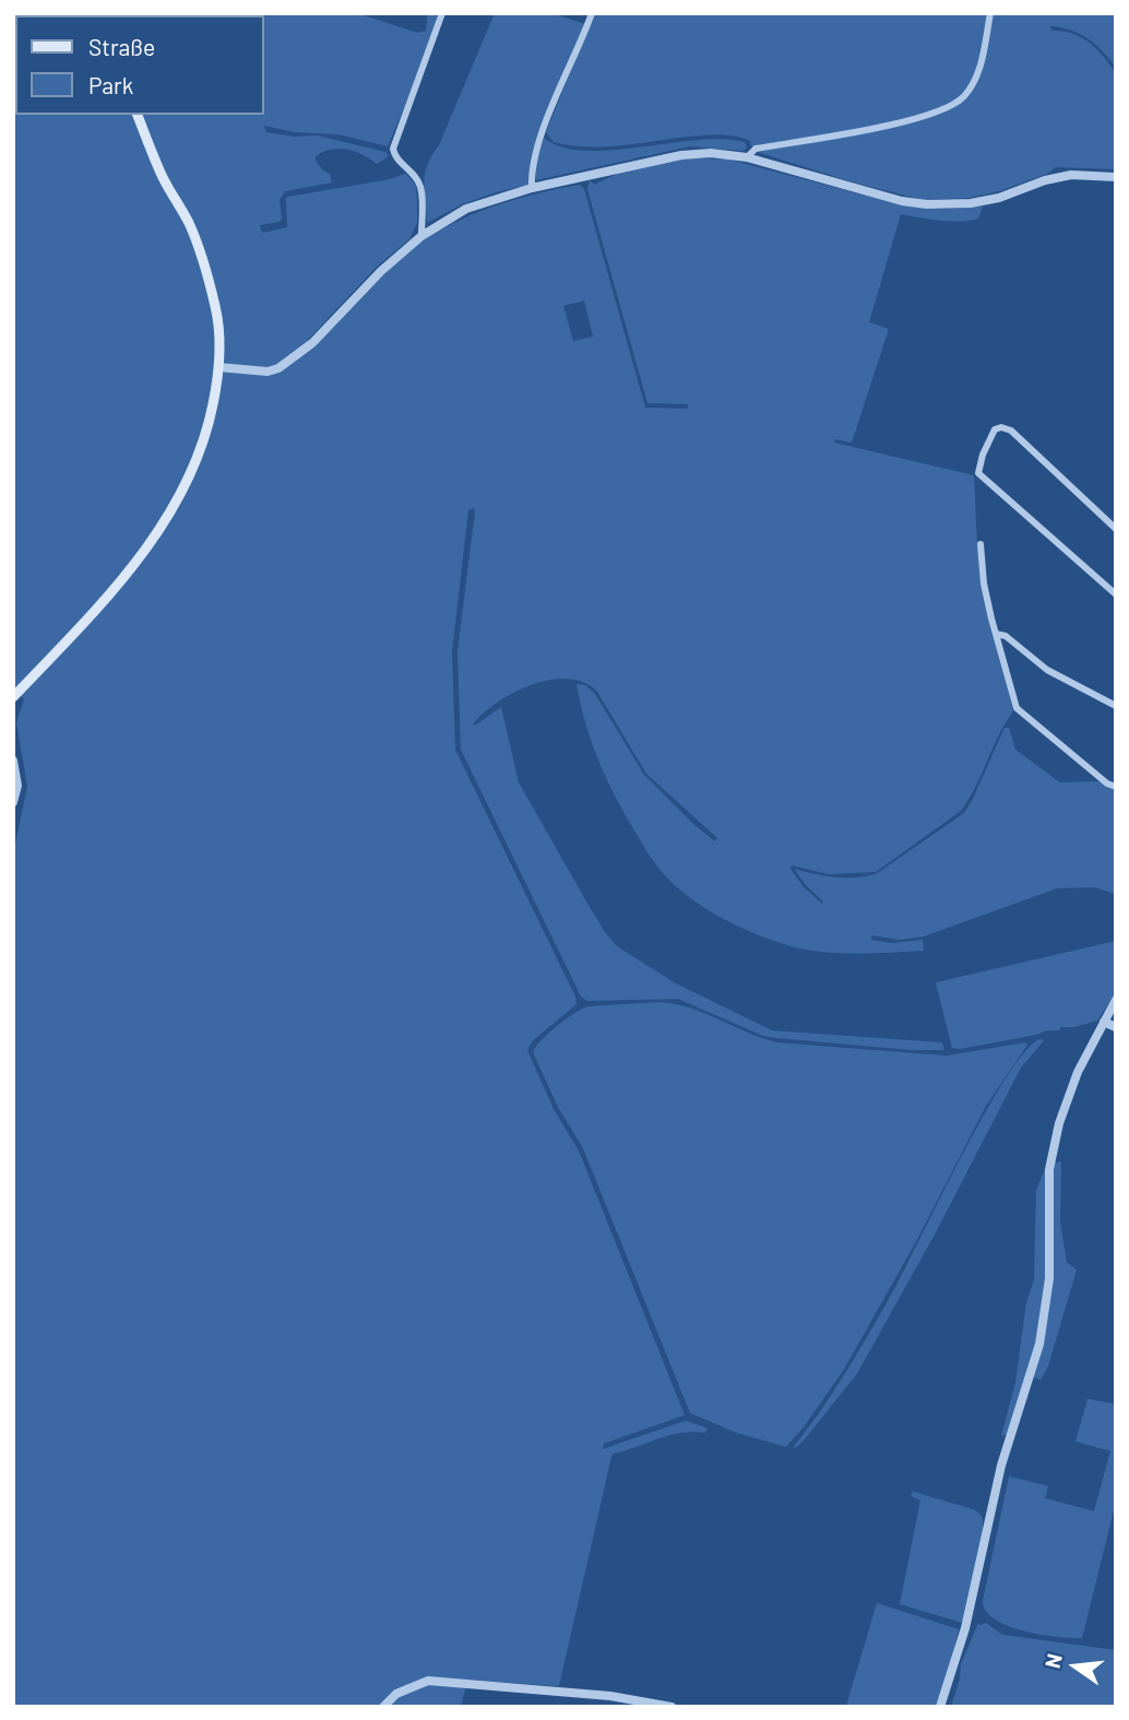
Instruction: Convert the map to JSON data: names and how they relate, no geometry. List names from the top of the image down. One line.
{"legend":["Straße","Park"],"north":"left"}
